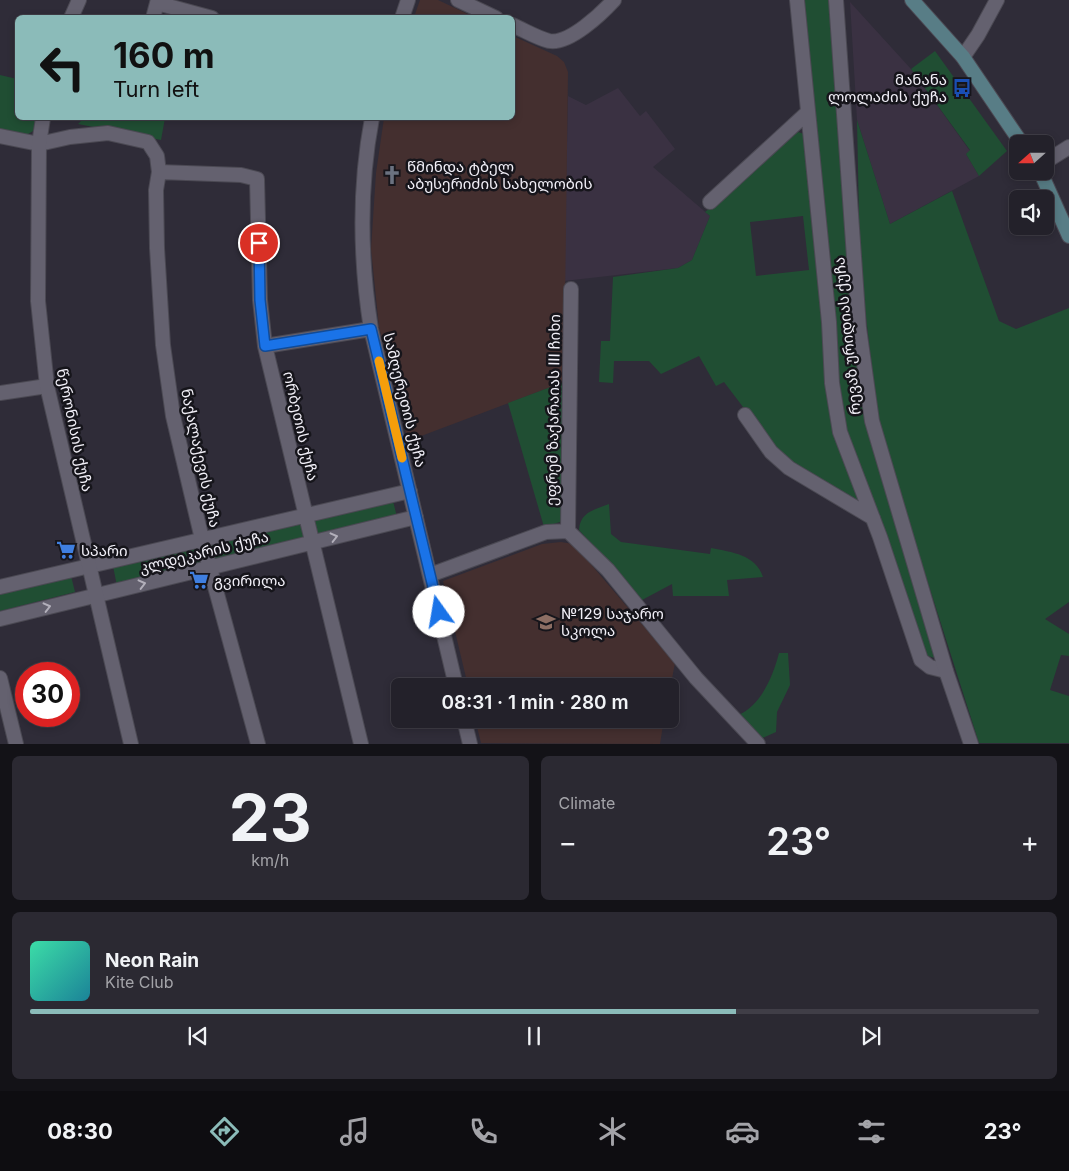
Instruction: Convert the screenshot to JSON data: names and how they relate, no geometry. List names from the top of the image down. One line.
{"streets":{"street":["რევაზ ურიდიას ქუჩა","სამღერეთის ქუჩა","ეფრემ ზაქარაიას III ჩიხი","ორბეთის ქუჩა","წერონისის ქუჩა","ნაქალაქევის ქუჩა","კლდეკარის ქუჩა"]},"crossings":[["სამღერეთის ქუჩა","კლდეკარის ქუჩა"],["ორბეთის ქუჩა","ნაქალაქევის ქუჩა"],["ორბეთის ქუჩა","კლდეკარის ქუჩა"],["წერონისის ქუჩა","კლდეკარის ქუჩა"],["ნაქალაქევის ქუჩა","კლდეკარის ქუჩა"]],"places":{"bus stop":["მანანა ლოლაძის ქუჩა"],"church":["წმინდა ტბელ აბუსერიძის სახელობის"],"supermarket":["სპარი","გვირილა"],"school or university":["№129 საჯარო სკოლა"]},"north":"left","page":{"turn":["160 m","Turn left"],"limit":"30","trip":"08:31 · 1 min · 280 m","tile":[["23","km/h"],"Climate"],"heat":["−","23°","+"],"song":["Neon Rain","Kite Club"],"tabs":["08:30","23°"]}}
